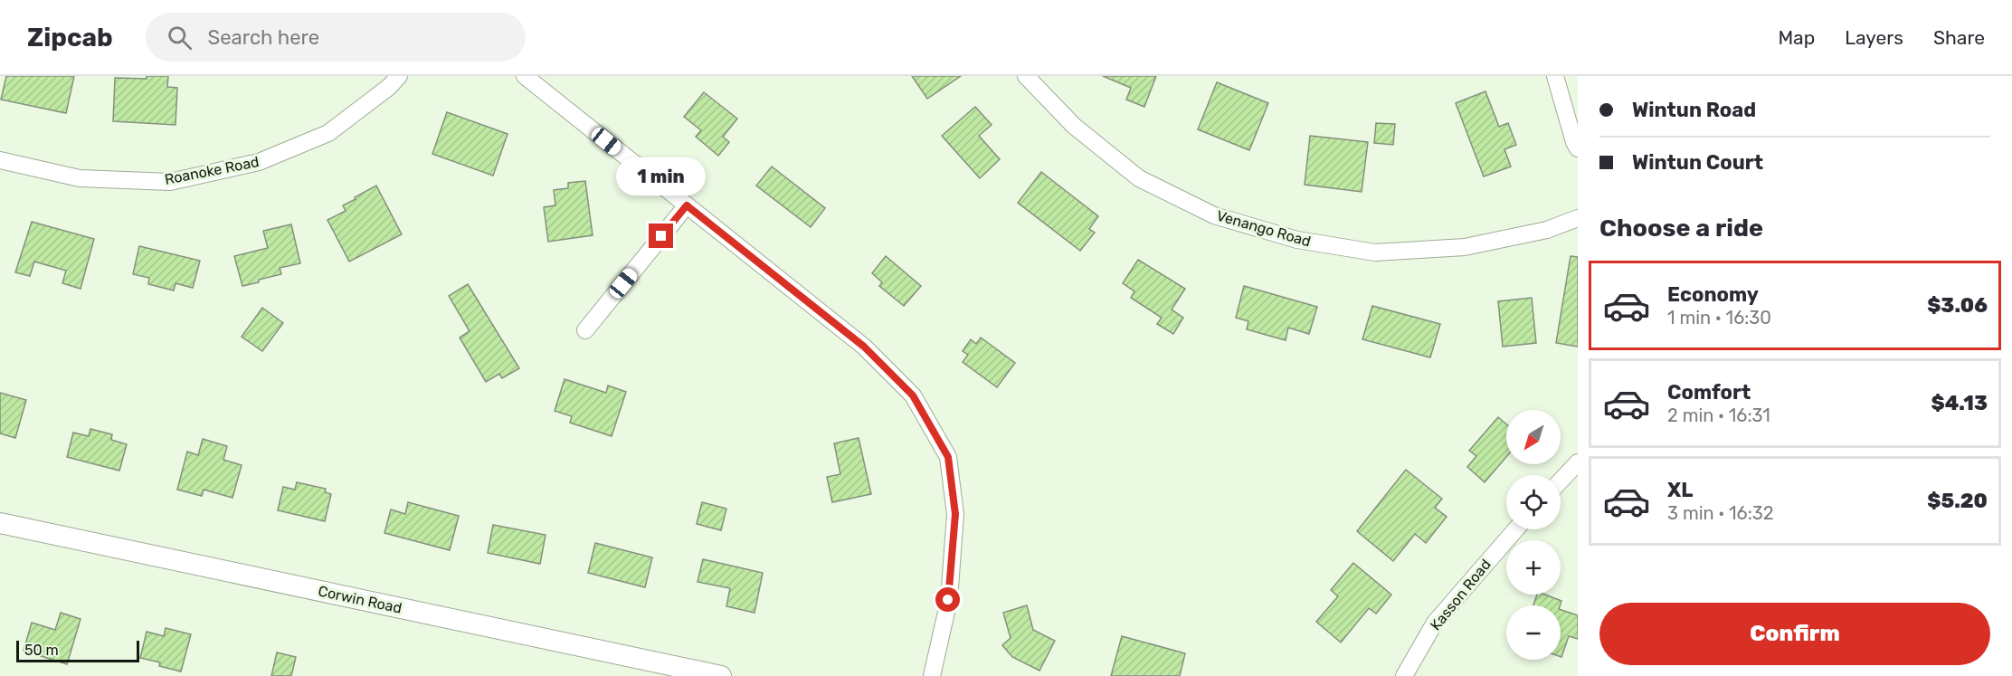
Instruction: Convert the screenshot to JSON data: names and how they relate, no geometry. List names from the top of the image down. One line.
{"streets":{"main road":["Corwin Road"],"street":["Roanoke Road","Venango Road","Kasson Road"]},"scale_bar":"50 m","north":"bottom left","page":{"header":"Zipcab","search":"Search here","nav":["Map","Layers","Share"],"banner":["Wintun Road","Wintun Court"],"bubble":"1 min","heading":"Choose a ride","list":[{"name":"Economy","note":"1 min · 16:30","value":"$3.06"},{"name":"Comfort","note":"2 min · 16:31","value":"$4.13"},{"name":"XL","note":"3 min · 16:32","value":"$5.20"}],"map_buttons":["+","−"],"buttons":"Confirm","scale":"50 m"}}
